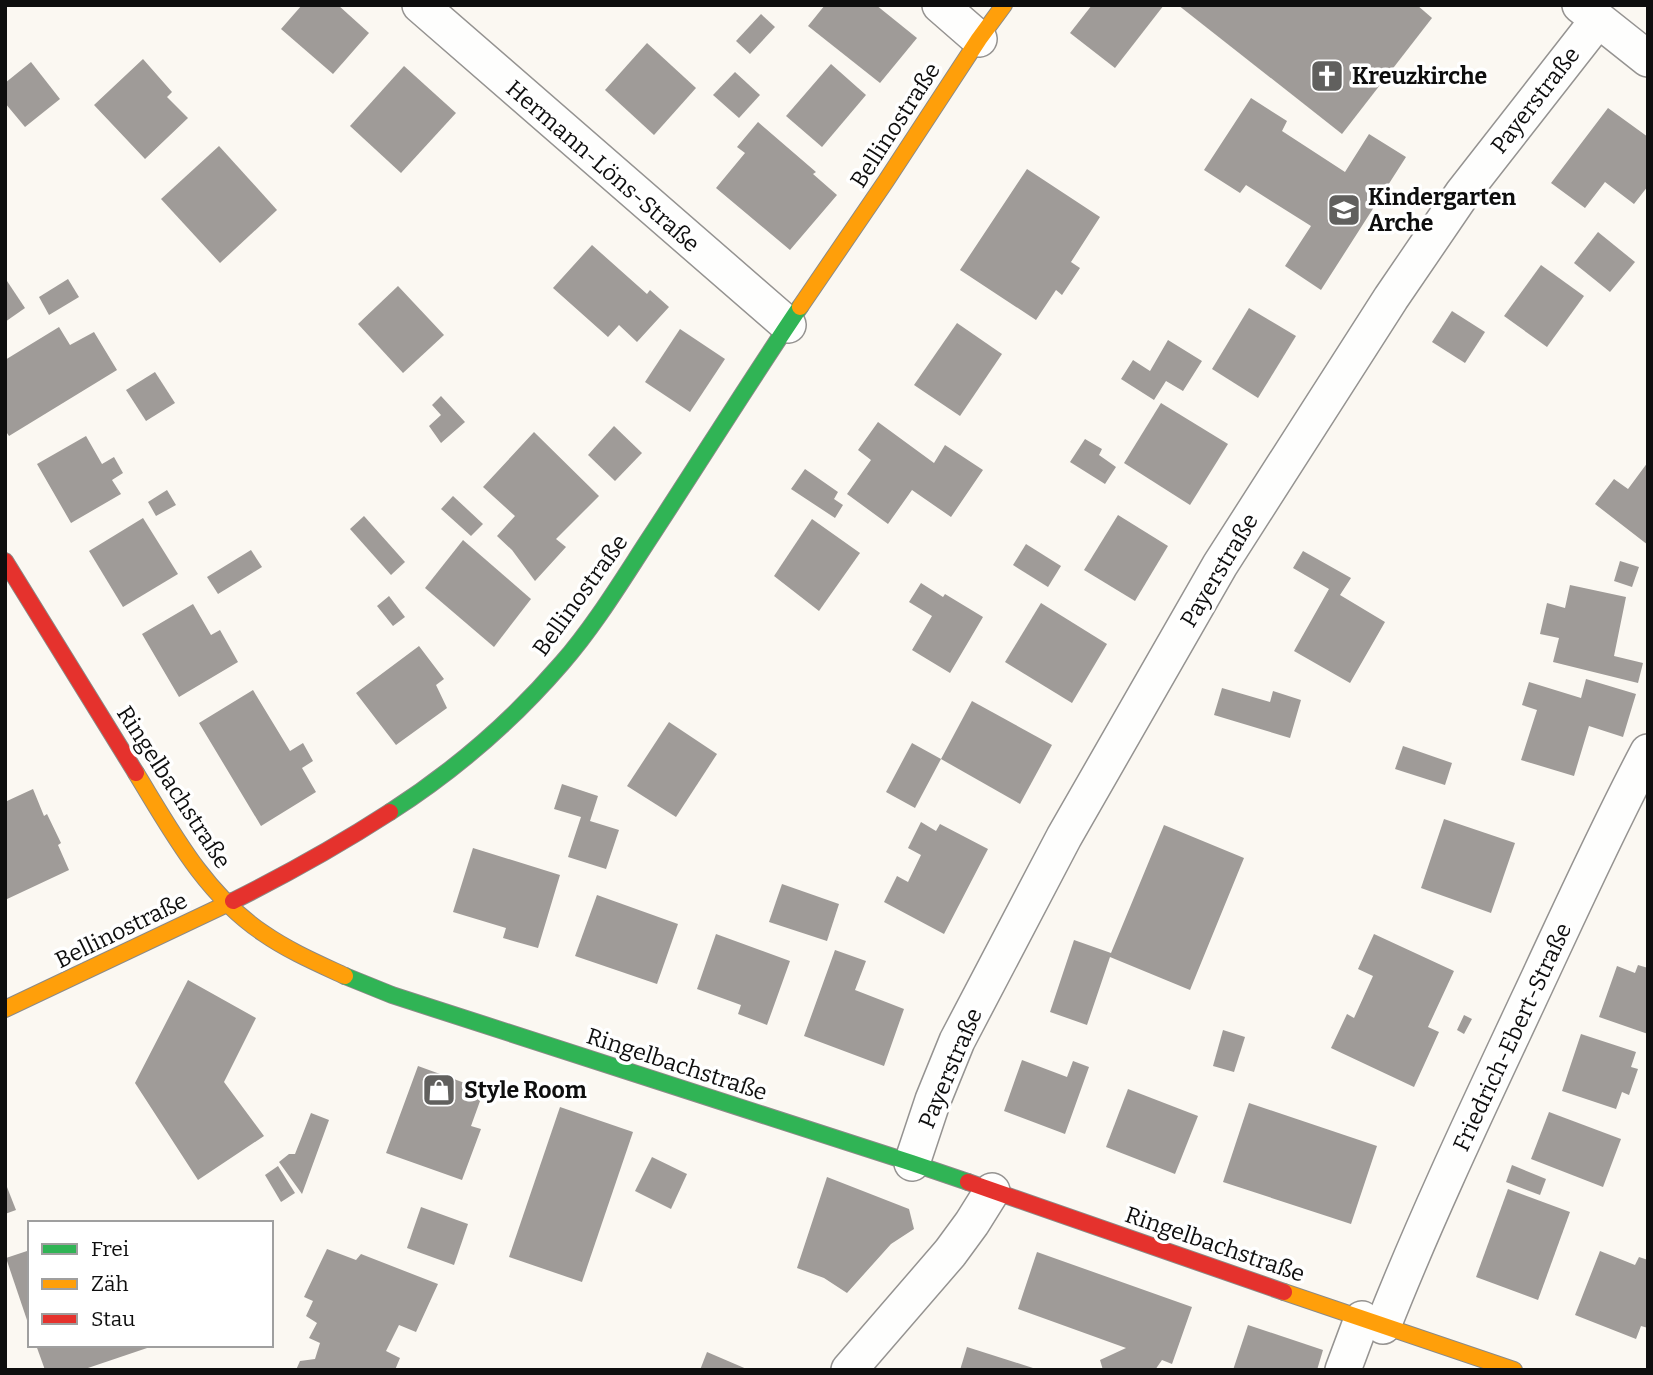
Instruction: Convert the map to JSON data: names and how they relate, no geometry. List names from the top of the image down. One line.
{"streets":{"street":["Payerstraße","Bellinostraße","Hermann-Löns-Straße","Ringelbachstraße","Friedrich-Ebert-Straße"]},"crossings":[["Payerstraße","Ringelbachstraße"],["Bellinostraße","Hermann-Löns-Straße"],["Bellinostraße","Ringelbachstraße"],["Ringelbachstraße","Friedrich-Ebert-Straße"]],"places":{"church":["Kreuzkirche"],"school or university":["Kindergarten Arche"],"shop":["Style Room"]},"legend":["Frei","Zäh","Stau"]}
